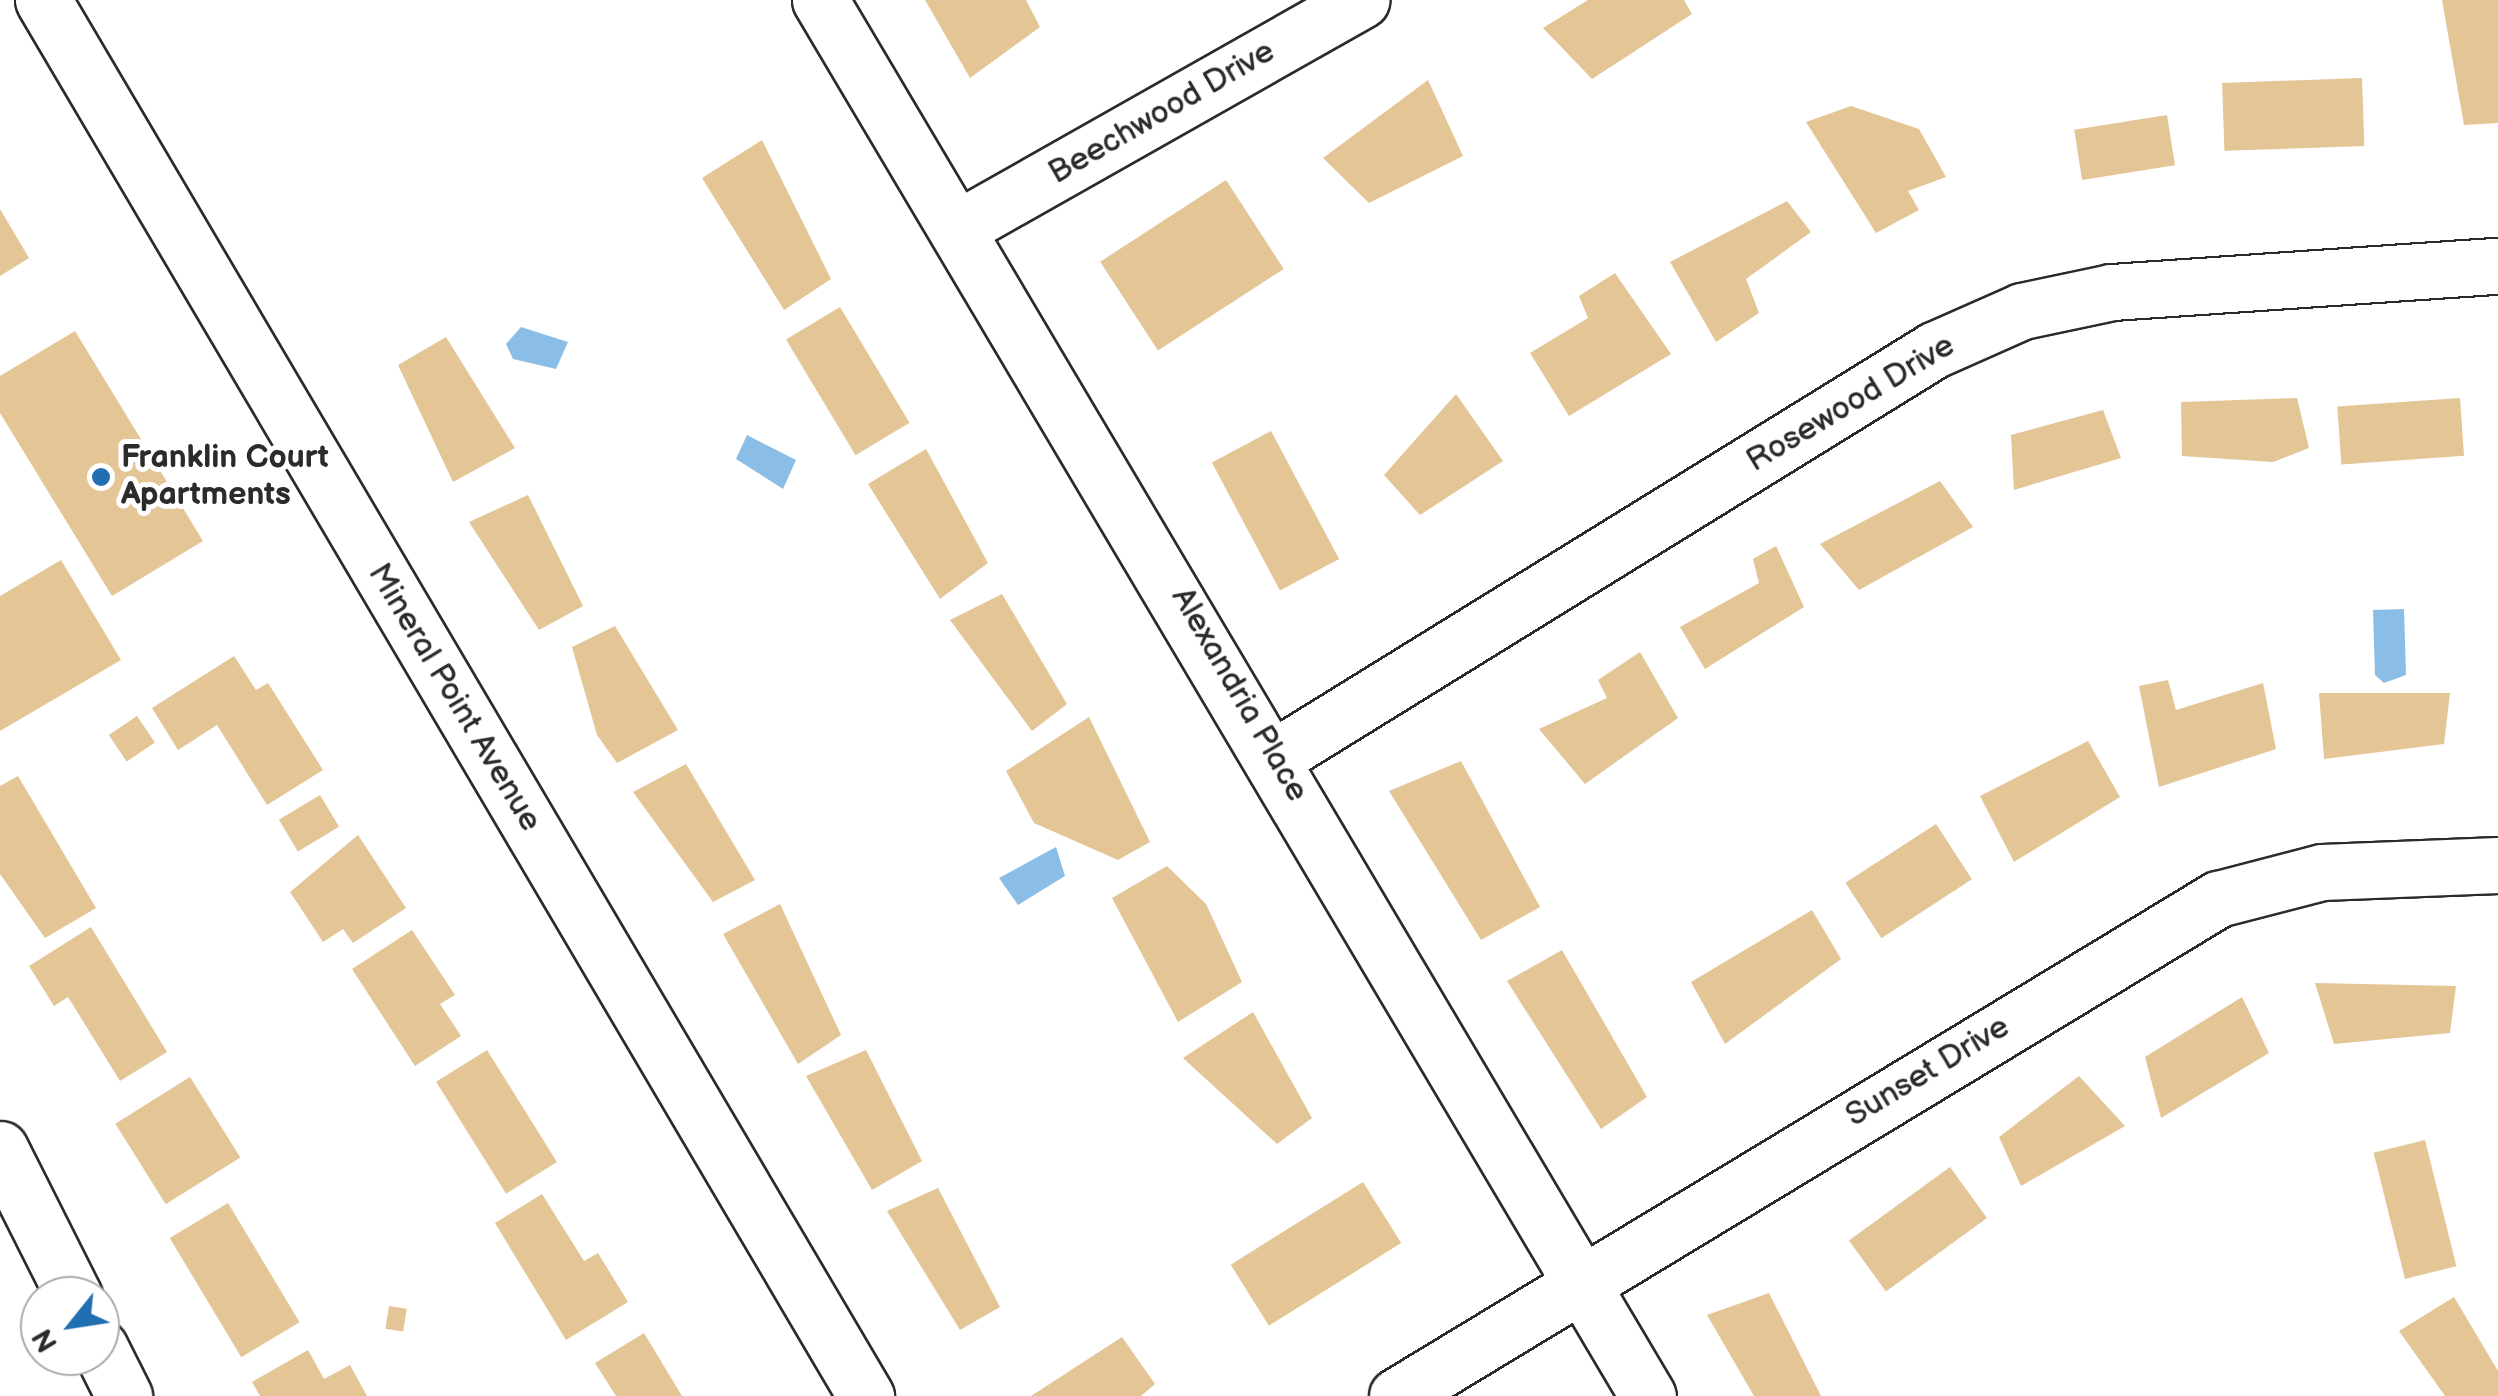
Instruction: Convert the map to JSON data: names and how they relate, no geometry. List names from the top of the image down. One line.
{"streets":{"street":["Beechwood Drive","Rosewood Drive","Alexandria Place","Mineral Point Avenue","Sunset Drive"]},"crossings":[["Beechwood Drive","Alexandria Place"],["Rosewood Drive","Alexandria Place"],["Alexandria Place","Sunset Drive"]],"places":["Franklin Court Apartments"],"north":"bottom left"}
